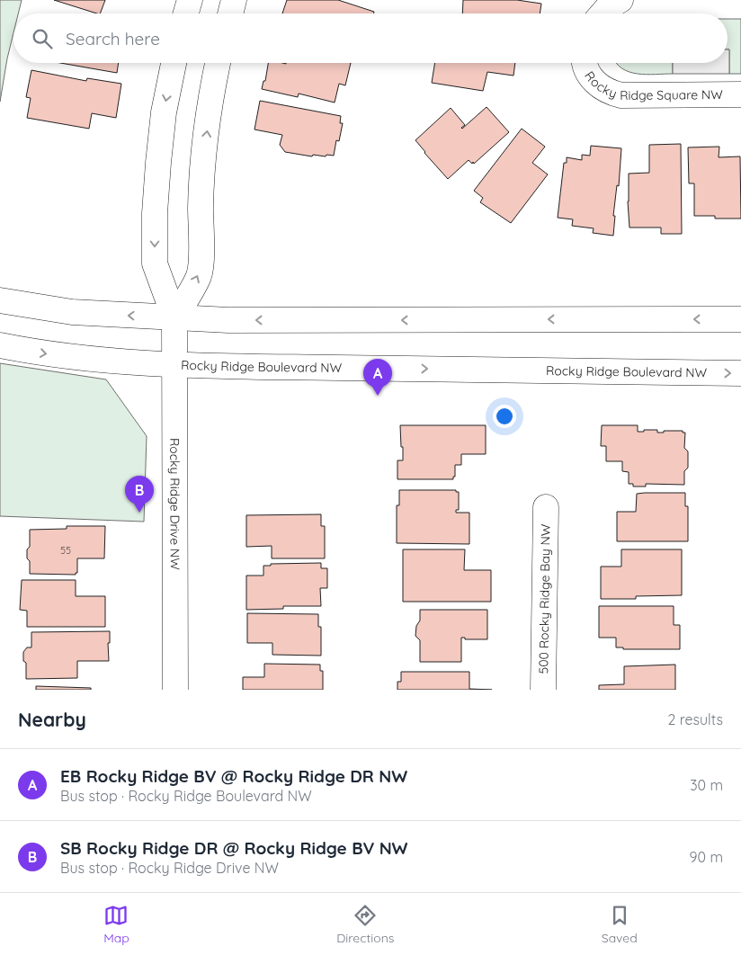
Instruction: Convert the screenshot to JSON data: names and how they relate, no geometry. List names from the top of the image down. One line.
{"streets":{"street":["Rocky Ridge Square NW","Rocky Ridge Boulevard NW","Rocky Ridge Drive NW","500 Rocky Ridge Bay NW"]},"crossings":[["Rocky Ridge Boulevard NW","Rocky Ridge Drive NW"]],"house_numbers":["55"],"page":{"search":"Search here","pins":["A","B"],"heading":["Nearby","2 results"],"list":[{"mark":"A","name":"EB Rocky Ridge BV @ Rocky Ridge DR NW","note":"Bus stop · Rocky Ridge Boulevard NW","value":"30 m"},{"mark":"B","name":"SB Rocky Ridge DR @ Rocky Ridge BV NW","note":"Bus stop · Rocky Ridge Drive NW","value":"90 m"}],"nav":["Map","Directions","Saved"]}}
